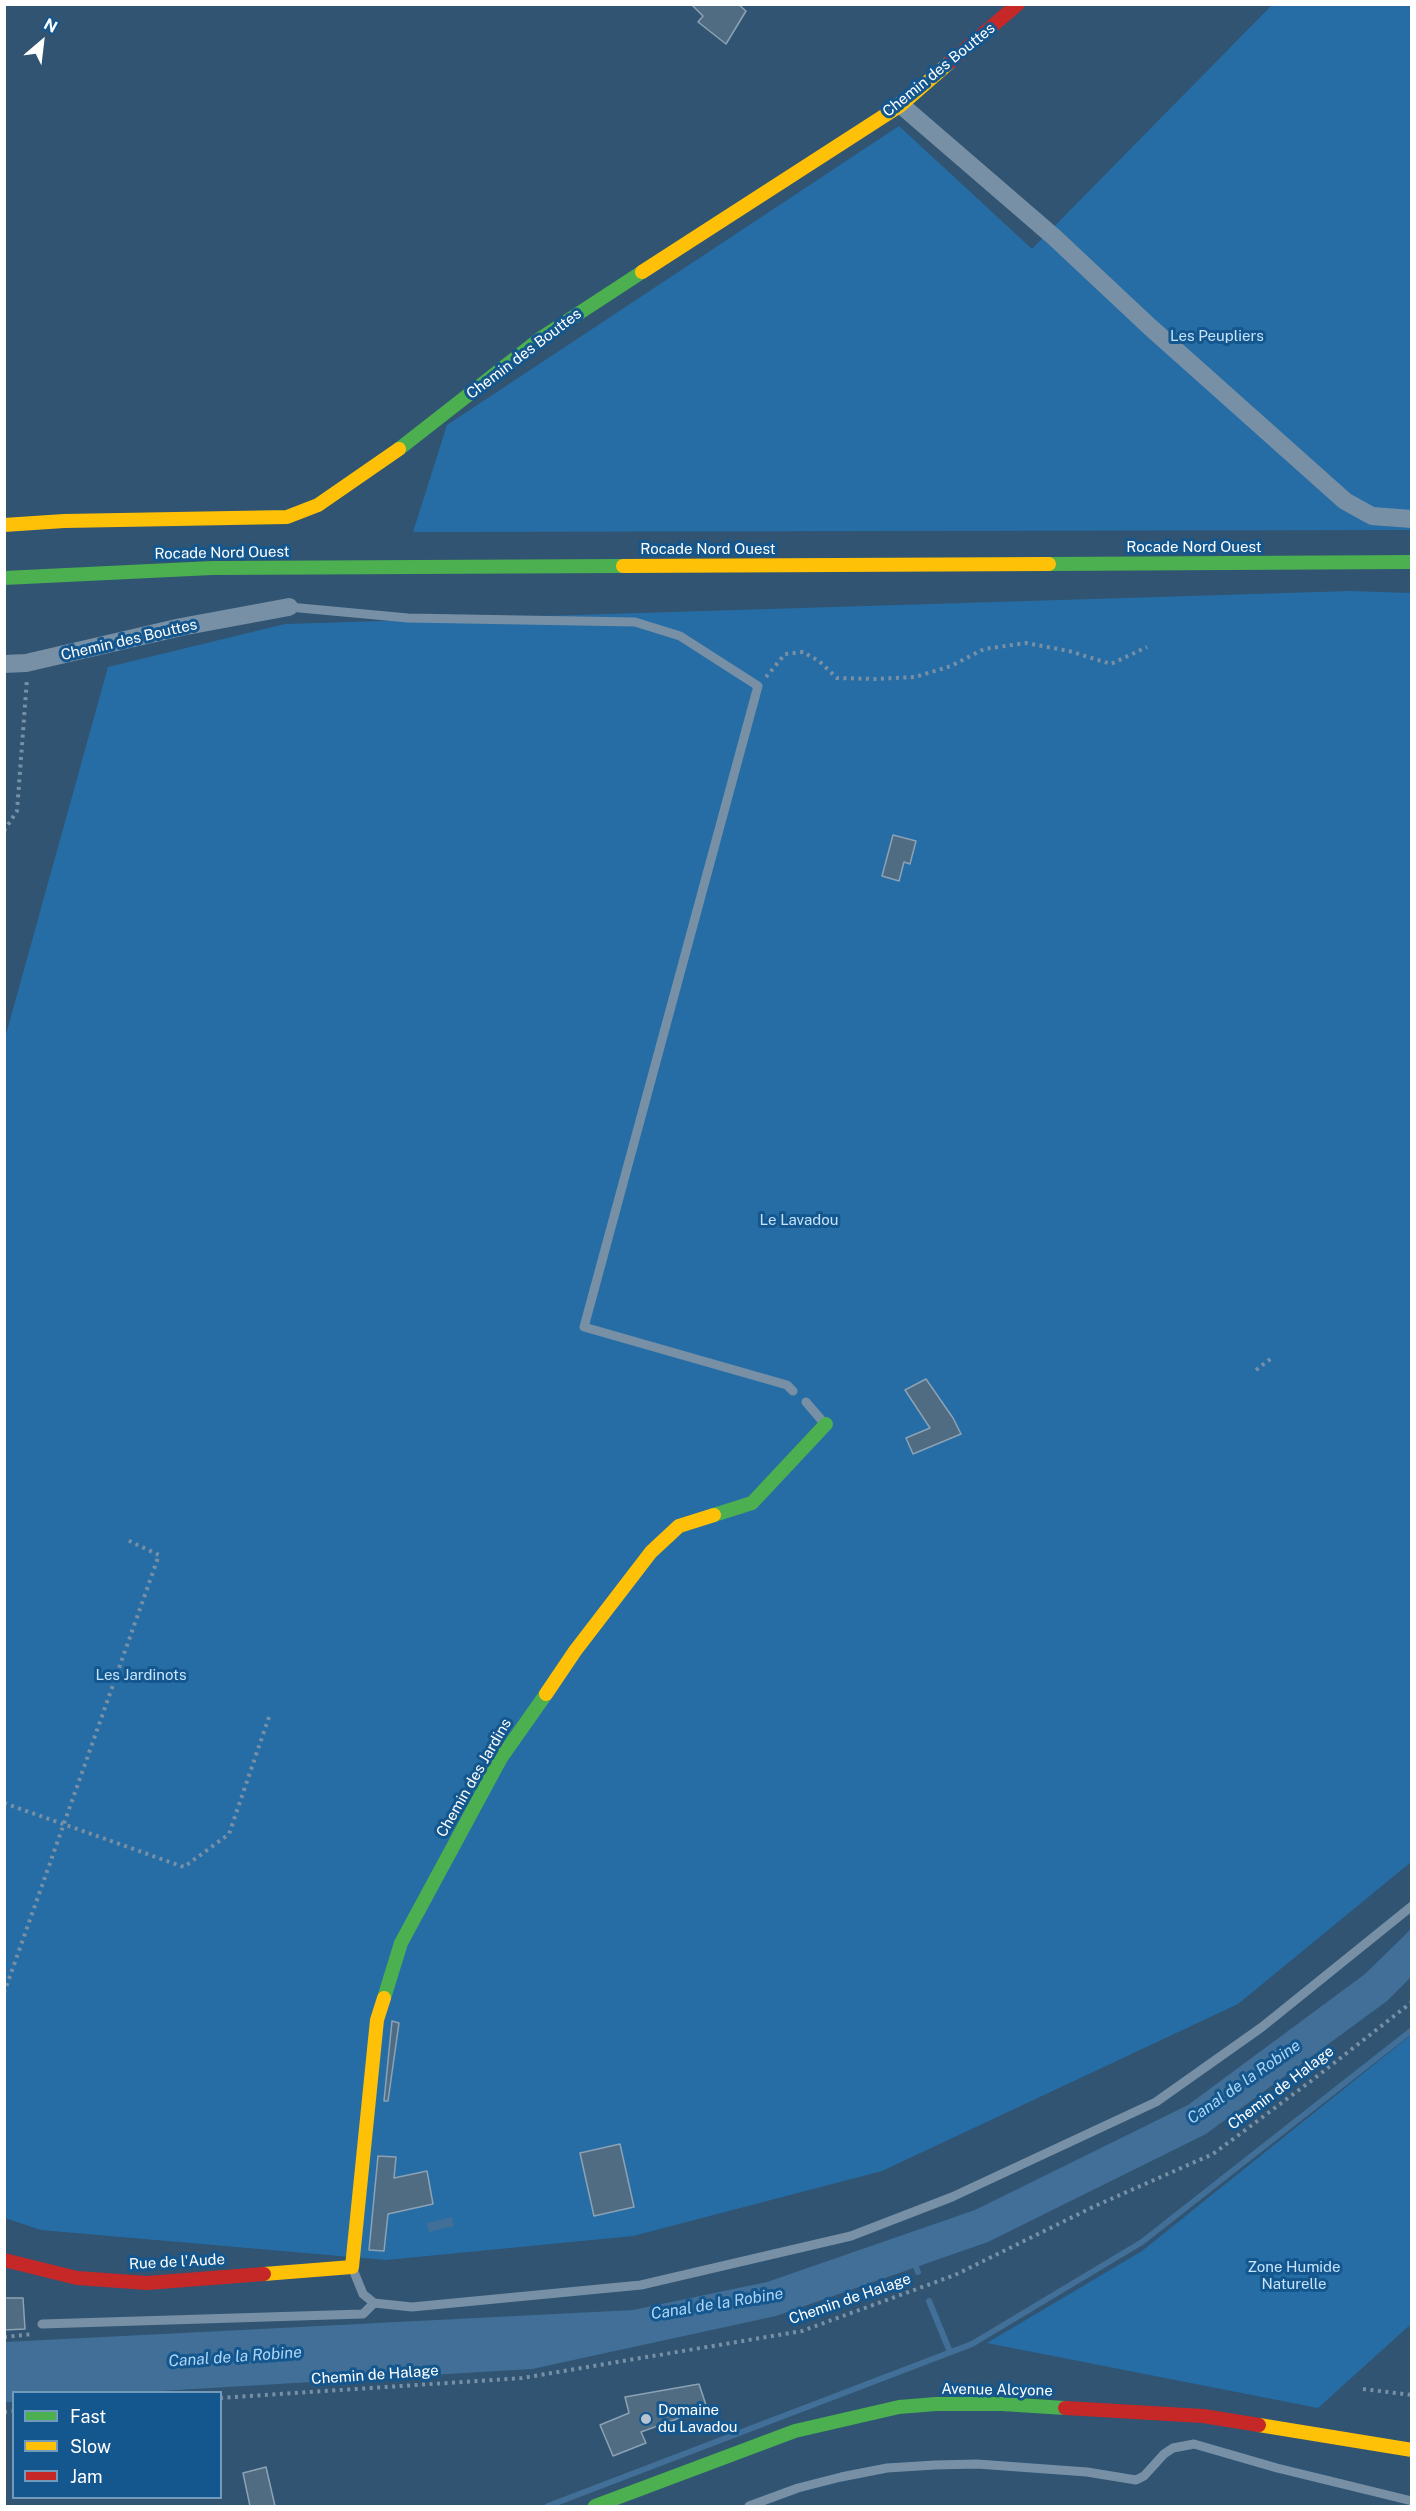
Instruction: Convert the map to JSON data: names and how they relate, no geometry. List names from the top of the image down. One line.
{"streets":{"street":["Chemin des Bouttes","Rocade Nord Ouest","Chemin des Jardins","Rue de l'Aude","Avenue Alcyone"],"path":["Chemin de Halage"]},"crossings":[["Chemin des Jardins","Rue de l'Aude"]],"water":["Canal de la Robine"],"parks":["Les Peupliers","Le Lavadou","Les Jardinots","Zone Humide Naturelle"],"places":["Domaine du Lavadou"],"legend":["Fast","Slow","Jam"],"north":"top right"}
